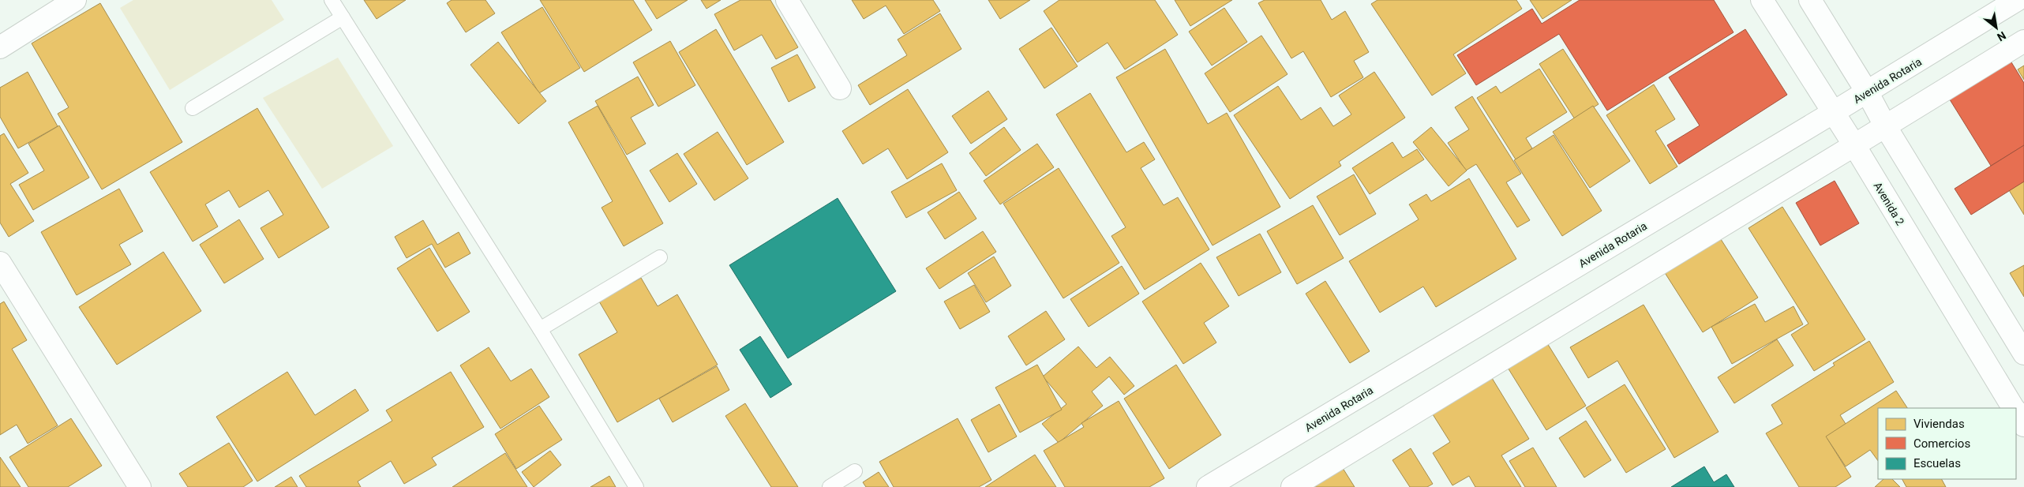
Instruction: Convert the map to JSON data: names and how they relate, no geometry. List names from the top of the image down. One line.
{"streets":{"street":["Avenida Rotaria","Avenida 2"]},"crossings":[["Avenida Rotaria","Avenida 2"]],"legend":["Viviendas","Comercios","Escuelas"],"north":"bottom right"}
